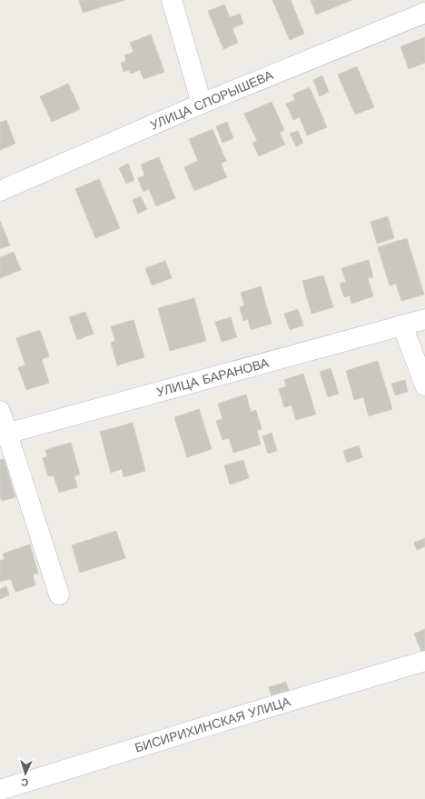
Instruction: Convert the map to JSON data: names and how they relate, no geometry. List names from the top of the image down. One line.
{"streets":{"street":["УЛИЦА СПОРЫШЕВА","УЛИЦА БАРАНОВА","БИСИРИХИНСКАЯ УЛИЦА"]},"north":"bottom"}
